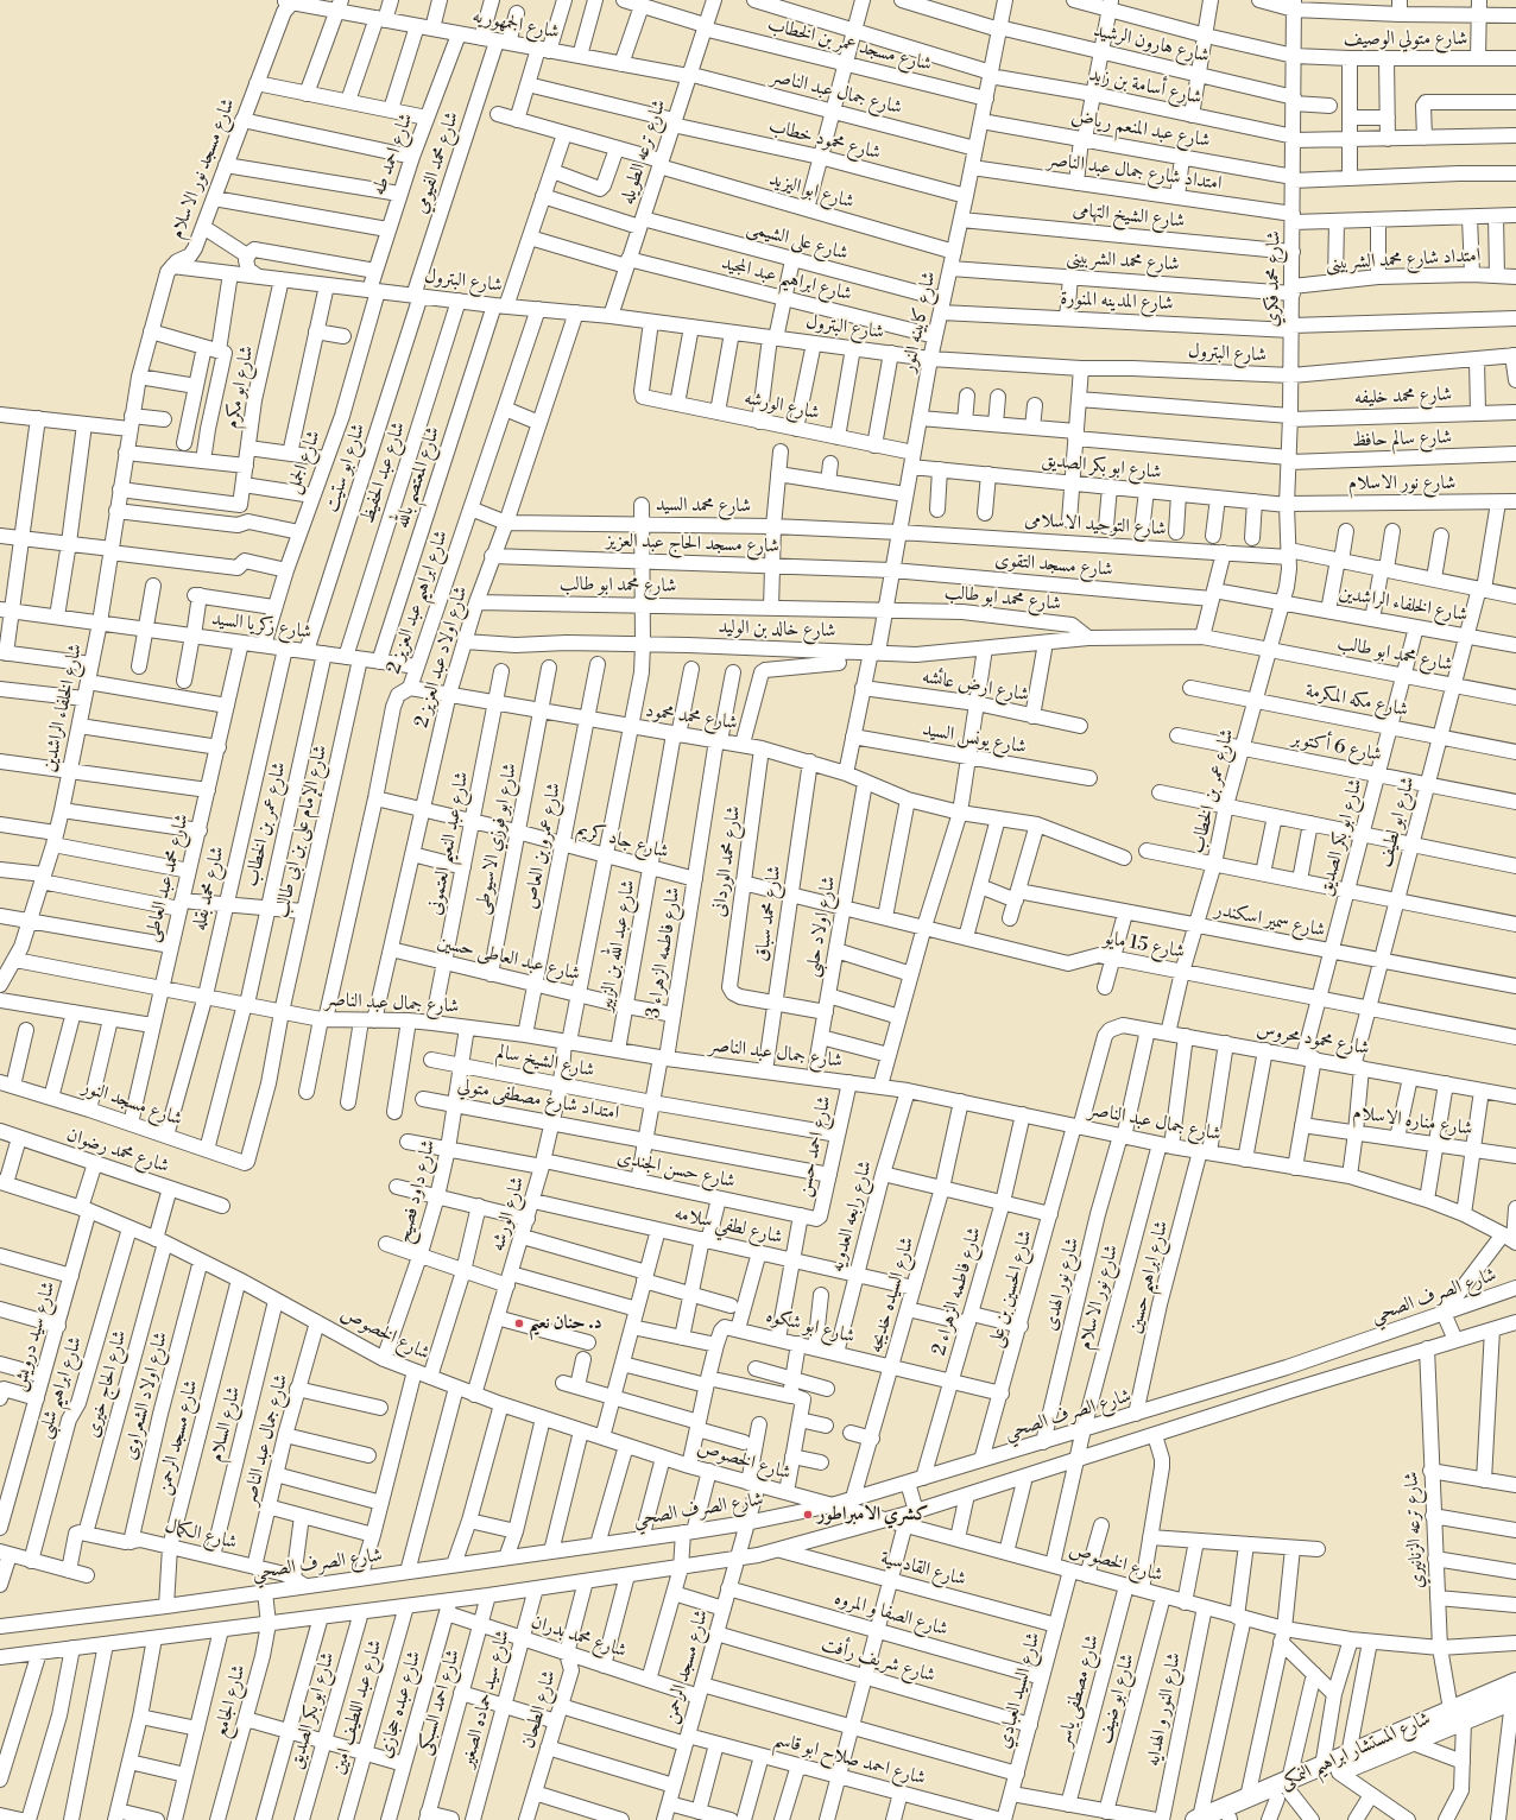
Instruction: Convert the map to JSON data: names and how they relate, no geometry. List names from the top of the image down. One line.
{"streets":{"main road":["شارع المستشار ابراهيم النمكى"],"street":["شارع الجمهوريه","شارع متولي الوصيف","شارع هارون الرشيد","شارع مسجد عمر بن الخطاب","شارع أسامة بن زيد","شارع جمال عبد الناصر","شارع عبد المنعم رياض","شارع محمود خطاب","شارع ترعه الطويله","شارع احمد طه","شارع محمد الفيومي","شارع مسجد نور الاسلام","امتداد شارع جمال عبد الناصر","شارع ابو اليزيد","شارع الشيخ التهامى","شارع على الشيمى","امتداد شارع محمد الشربينى","شارع محمد الشربينى","شارع ابراهيم عبد المجيد","شارع محمد فكري","شارع البترول","شارع المدينه المنورة","شارع كابينه النور","شارع ابو مكرم","شارع محمد خليفه","شارع الورشه","شارع سالم حافظ","شارع الجمل","شارع ابو بكر الصديق","شارع ابو ستيت","شارع عبد الحفيظ","شارع المعتصم بالله","شارع نور الاسلام","شارع محمد السيد","شارع التوحيد الاسلامى","شارع مسجد الحاج عبد العزيز","شارع مسجد التقوى","شارع محمد ابو طالب","شارع ابراهيم عبد العزيز 2","شارع الخلفاء الراشدين","شارع زكريا السيد","شارع خالد بن الوليد","شارع اولاد عبد العزيز 2","شارع ارض عائشه","شارع مكه المكرمة","شارع محمد محمود","شارع يونس السيد","شارع 6 أكتوبر","شارع عمر بن الخطاب","شارع ابو لطيف","شارع الإمام على بن ابى طالب","شارع ابو فوزي الاسيوطى","شارع جاد كريم","شارع عبد النعيم العتمونى","شارع عمرو بن العاص","شارع محمد الوردانى","شارع محمد عبد العاطى","شارع محمد بقله","شارع محمد سباق","شارع سمير اسكندر","شارع اولاد حلبى","شارع عبد الله بن الزبير","شارع 15 مايو","شارع فاطمه الزهراء 3","شارع عبد العاطى حسين","شارع محمود محروس","شارع الشيخ سالم","امتداد شارع مصطفى متولي","شارع مسجد النور","شارع مناره الاسلام","شارع احمد حسن","شارع محمد رضوان","شارع حسن الجندى","شارع داود فصيح","شارع رابعه العدويه","شارع لطفي سلامه","شارع ابراهيم حسين","شارع نور الهدى","شارع الحسين بن على","شارع فاطمه الزهراء 2","شارع السيده خديجه","شارع الصرف الصحي","شارع ابو شكوه","شارع الخصوص","شارع سيد درويش","شارع الحاج خيرى","شارع ابراهيم شلبى","شارع اولاد الشعراوى","شارع السلام","شارع مسجد الرحمن","شارع ترعه الزنانيري","شارع الكمال","شارع القادسية","شارع الصفا و المروه","شارع محمد بدران","شارع شريف رأفت","شارع السيد العبادي","شارع مصطفى ياسر","شارع سيد حماده الصغير","شارع ابو ضيف","شارع الجامع","شارع احمد السبكى","شارع عبده حجازى","شارع عبد اللطيف امين","شارع الطحان","شارع النور و الهدايه","شارع احمد صلاح ابو قاسم"]},"crossings":[["شارع الجمهوريه","شارع جمال عبد الناصر"],["شارع الجمهوريه","شارع ترعه الطويله"],["شارع الجمهوريه","شارع احمد طه"],["شارع الجمهوريه","شارع محمد الفيومي"],["شارع الجمهوريه","شارع مسجد نور الاسلام"],["شارع متولي الوصيف","شارع محمد فكري"],["شارع هارون الرشيد","شارع محمد فكري"],["شارع هارون الرشيد","شارع كابينه النور"],["شارع مسجد عمر بن الخطاب","شارع ترعه الطويله"],["شارع مسجد عمر بن الخطاب","شارع كابينه النور"],["شارع أسامة بن زيد","شارع محمد فكري"],["شارع أسامة بن زيد","شارع كابينه النور"],["شارع جمال عبد الناصر","شارع ترعه الطويله"],["شارع جمال عبد الناصر","شارع كابينه النور"],["شارع جمال عبد الناصر","شارع الورشه"],["شارع جمال عبد الناصر","شارع ابو بكر الصديق"],["شارع جمال عبد الناصر","شارع نور الاسلام"],["شارع جمال عبد الناصر","شارع ابراهيم عبد العزيز 2"],["شارع جمال عبد الناصر","شارع الخلفاء الراشدين"],["شارع جمال عبد الناصر","شارع اولاد عبد العزيز 2"],["شارع جمال عبد الناصر","شارع عمر بن الخطاب"],["شارع جمال عبد الناصر","شارع ابو لطيف"],["شارع جمال عبد الناصر","شارع الإمام على بن ابى طالب"],["شارع جمال عبد الناصر","شارع عبد النعيم العتمونى"],["شارع جمال عبد الناصر","شارع عمرو بن العاص"],["شارع جمال عبد الناصر","شارع محمد عبد العاطى"],["شارع جمال عبد الناصر","شارع محمد بقله"],["شارع جمال عبد الناصر","شارع محمد سباق"],["شارع جمال عبد الناصر","شارع اولاد حلبى"],["شارع جمال عبد الناصر","شارع عبد الله بن الزبير"],["شارع جمال عبد الناصر","شارع فاطمه الزهراء 3"],["شارع جمال عبد الناصر","شارع احمد حسن"],["شارع جمال عبد الناصر","شارع داود فصيح"],["شارع جمال عبد الناصر","شارع رابعه العدويه"],["شارع جمال عبد الناصر","شارع ابراهيم حسين"],["شارع جمال عبد الناصر","شارع نور الهدى"],["شارع جمال عبد الناصر","شارع الحسين بن على"],["شارع جمال عبد الناصر","شارع فاطمه الزهراء 2"],["شارع جمال عبد الناصر","شارع السيده خديجه"],["شارع جمال عبد الناصر","شارع الخصوص"],["شارع جمال عبد الناصر","شارع الكمال"],["شارع عبد المنعم رياض","شارع محمد فكري"],["شارع عبد المنعم رياض","شارع كابينه النور"],["شارع محمود خطاب","شارع ترعه الطويله"],["شارع محمود خطاب","شارع كابينه النور"],["شارع ترعه الطويله","شارع ابو اليزيد"],["شارع ترعه الطويله","شارع على الشيمى"],["شارع ترعه الطويله","شارع ابراهيم عبد المجيد"],["شارع ترعه الطويله","شارع البترول"],["شارع احمد طه","شارع البترول"],["شارع احمد طه","شارع الجمل"],["شارع محمد الفيومي","شارع البترول"],["شارع محمد الفيومي","شارع ابو ستيت"],["شارع مسجد نور الاسلام","شارع البترول"],["شارع مسجد نور الاسلام","شارع الخلفاء الراشدين"],["امتداد شارع جمال عبد الناصر","شارع محمد فكري"],["امتداد شارع جمال عبد الناصر","شارع كابينه النور"],["شارع ابو اليزيد","شارع كابينه النور"],["شارع ابو اليزيد","شارع المعتصم بالله"],["شارع الشيخ التهامى","شارع محمد فكري"],["شارع الشيخ التهامى","شارع كابينه النور"],["شارع على الشيمى","شارع المدينه المنورة"],["شارع على الشيمى","شارع كابينه النور"],["شارع على الشيمى","شارع المعتصم بالله"],["امتداد شارع محمد الشربينى","شارع محمد الشربينى"],["امتداد شارع محمد الشربينى","شارع محمد فكري"],["شارع محمد الشربينى","شارع محمد فكري"],["شارع محمد الشربينى","شارع كابينه النور"],["شارع ابراهيم عبد المجيد","شارع كابينه النور"],["شارع ابراهيم عبد المجيد","شارع المعتصم بالله"],["شارع محمد فكري","شارع البترول"],["شارع محمد فكري","شارع المدينه المنورة"],["شارع محمد فكري","شارع محمد خليفه"],["شارع محمد فكري","شارع سالم حافظ"],["شارع محمد فكري","شارع ابو بكر الصديق"],["شارع محمد فكري","شارع نور الاسلام"],["شارع محمد فكري","شارع التوحيد الاسلامى"],["شارع محمد فكري","شارع عمر بن الخطاب"],["شارع البترول","شارع كابينه النور"],["شارع البترول","شارع ابو مكرم"],["شارع البترول","شارع الورشه"],["شارع البترول","شارع الجمل"],["شارع البترول","شارع ابو ستيت"],["شارع البترول","شارع عبد الحفيظ"],["شارع البترول","شارع المعتصم بالله"],["شارع البترول","شارع ابراهيم عبد العزيز 2"],["شارع البترول","شارع اولاد عبد العزيز 2"],["شارع المدينه المنورة","شارع كابينه النور"],["شارع كابينه النور","شارع الورشه"],["شارع كابينه النور","شارع سالم حافظ"],["شارع كابينه النور","شارع ابو بكر الصديق"],["شارع كابينه النور","شارع محمد السيد"],["شارع كابينه النور","شارع التوحيد الاسلامى"],["شارع كابينه النور","شارع مسجد الحاج عبد العزيز"],["شارع كابينه النور","شارع مسجد التقوى"],["شارع كابينه النور","شارع محمد ابو طالب"],["شارع كابينه النور","شارع خالد بن الوليد"],["شارع كابينه النور","شارع ارض عائشه"],["شارع كابينه النور","شارع محمد محمود"],["شارع كابينه النور","شارع يونس السيد"],["شارع ابو مكرم","شارع الخلفاء الراشدين"],["شارع الورشه","شارع ابو بكر الصديق"],["شارع الورشه","شارع محمد محمود"],["شارع الورشه","شارع جاد كريم"],["شارع الورشه","شارع عبد العاطى حسين"],["شارع الورشه","شارع الشيخ سالم"],["شارع الورشه","امتداد شارع مصطفى متولي"],["شارع الورشه","شارع حسن الجندى"],["شارع الورشه","شارع لطفي سلامه"],["شارع الورشه","شارع الخصوص"],["شارع الجمل","شارع زكريا السيد"],["شارع ابو بكر الصديق","شارع نور الاسلام"],["شارع ابو بكر الصديق","شارع محمد ابو طالب"],["شارع ابو بكر الصديق","شارع الخلفاء الراشدين"],["شارع ابو بكر الصديق","شارع مكه المكرمة"],["شارع ابو بكر الصديق","شارع 6 أكتوبر"],["شارع ابو بكر الصديق","شارع سمير اسكندر"],["شارع ابو بكر الصديق","شارع 15 مايو"],["شارع ابو بكر الصديق","شارع محمود محروس"],["شارع ابو بكر الصديق","شارع مناره الاسلام"],["شارع ابو ستيت","شارع زكريا السيد"],["شارع عبد الحفيظ","شارع زكريا السيد"],["شارع عبد الحفيظ","شارع الإمام على بن ابى طالب"],["شارع المعتصم بالله","شارع زكريا السيد"],["شارع نور الاسلام","شارع ابو لطيف"],["شارع نور الاسلام","شارع محمود محروس"],["شارع نور الاسلام","شارع الصرف الصحي"],["شارع نور الاسلام","شارع الخصوص"],["شارع محمد السيد","شارع التوحيد الاسلامى"],["شارع محمد السيد","شارع اولاد عبد العزيز 2"],["شارع التوحيد الاسلامى","شارع عمر بن الخطاب"],["شارع التوحيد الاسلامى","شارع ابو لطيف"],["شارع مسجد الحاج عبد العزيز","شارع مسجد التقوى"],["شارع مسجد الحاج عبد العزيز","شارع اولاد عبد العزيز 2"],["شارع مسجد التقوى","شارع الخلفاء الراشدين"],["شارع مسجد التقوى","شارع عمر بن الخطاب"],["شارع محمد ابو طالب","شارع خالد بن الوليد"],["شارع محمد ابو طالب","شارع اولاد عبد العزيز 2"],["شارع محمد ابو طالب","شارع عمر بن الخطاب"],["شارع محمد ابو طالب","شارع ابو لطيف"],["شارع ابراهيم عبد العزيز 2","شارع زكريا السيد"],["شارع ابراهيم عبد العزيز 2","شارع محمد محمود"],["شارع ابراهيم عبد العزيز 2","شارع جاد كريم"],["شارع الخلفاء الراشدين","شارع زكريا السيد"],["شارع الخلفاء الراشدين","شارع عمر بن الخطاب"],["شارع الخلفاء الراشدين","شارع ابو لطيف"],["شارع زكريا السيد","شارع عمر بن الخطاب"],["شارع زكريا السيد","شارع الإمام على بن ابى طالب"],["شارع زكريا السيد","شارع محمد عبد العاطى"],["شارع زكريا السيد","شارع محمد بقله"],["شارع خالد بن الوليد","شارع اولاد عبد العزيز 2"],["شارع خالد بن الوليد","شارع محمد محمود"],["شارع اولاد عبد العزيز 2","شارع محمد محمود"],["شارع اولاد عبد العزيز 2","شارع جاد كريم"],["شارع اولاد عبد العزيز 2","شارع عبد العاطى حسين"],["شارع مكه المكرمة","شارع عمر بن الخطاب"],["شارع مكه المكرمة","شارع ابو لطيف"],["شارع محمد محمود","شارع ابو فوزي الاسيوطى"],["شارع محمد محمود","شارع عبد النعيم العتمونى"],["شارع محمد محمود","شارع عمرو بن العاص"],["شارع محمد محمود","شارع محمد الوردانى"],["شارع محمد محمود","شارع محمد سباق"],["شارع محمد محمود","شارع اولاد حلبى"],["شارع محمد محمود","شارع عبد الله بن الزبير"],["شارع محمد محمود","شارع فاطمه الزهراء 3"],["شارع 6 أكتوبر","شارع عمر بن الخطاب"],["شارع 6 أكتوبر","شارع ابو لطيف"],["شارع عمر بن الخطاب","شارع سمير اسكندر"],["شارع عمر بن الخطاب","شارع 15 مايو"],["شارع عمر بن الخطاب","شارع محمود محروس"],["شارع عمر بن الخطاب","شارع مسجد النور"],["شارع ابو لطيف","شارع سمير اسكندر"],["شارع ابو لطيف","شارع 15 مايو"],["شارع ابو لطيف","شارع محمود محروس"],["شارع ابو لطيف","شارع مناره الاسلام"],["شارع الإمام على بن ابى طالب","شارع مسجد النور"],["شارع ابو فوزي الاسيوطى","شارع جاد كريم"],["شارع ابو فوزي الاسيوطى","شارع عبد العاطى حسين"],["شارع جاد كريم","شارع عبد النعيم العتمونى"],["شارع جاد كريم","شارع عمرو بن العاص"],["شارع جاد كريم","شارع عبد الله بن الزبير"],["شارع جاد كريم","شارع فاطمه الزهراء 3"],["شارع عبد النعيم العتمونى","شارع عبد العاطى حسين"],["شارع عمرو بن العاص","شارع عبد العاطى حسين"],["شارع محمد الوردانى","شارع محمد سباق"],["شارع محمد الوردانى","شارع 15 مايو"],["شارع محمد عبد العاطى","شارع مسجد النور"],["شارع محمد بقله","شارع مسجد النور"],["شارع محمد سباق","شارع 15 مايو"],["شارع اولاد حلبى","شارع 15 مايو"],["شارع عبد الله بن الزبير","شارع عبد العاطى حسين"],["شارع فاطمه الزهراء 3","شارع عبد العاطى حسين"],["شارع فاطمه الزهراء 3","شارع الشيخ سالم"],["شارع فاطمه الزهراء 3","امتداد شارع مصطفى متولي"],["شارع فاطمه الزهراء 3","شارع حسن الجندى"],["شارع محمود محروس","شارع ابراهيم حسين"],["شارع محمود محروس","شارع نور الهدى"],["شارع محمود محروس","شارع الحسين بن على"],["شارع الشيخ سالم","شارع احمد حسن"],["شارع الشيخ سالم","شارع داود فصيح"],["امتداد شارع مصطفى متولي","شارع احمد حسن"],["امتداد شارع مصطفى متولي","شارع داود فصيح"],["شارع احمد حسن","شارع حسن الجندى"],["شارع احمد حسن","شارع لطفي سلامه"],["شارع احمد حسن","شارع ابو شكوه"],["شارع محمد رضوان","شارع سيد درويش"],["شارع محمد رضوان","شارع الحاج خيرى"],["شارع حسن الجندى","شارع داود فصيح"],["شارع داود فصيح","شارع الخصوص"],["شارع رابعه العدويه","شارع لطفي سلامه"],["شارع رابعه العدويه","شارع ابو شكوه"],["شارع لطفي سلامه","شارع السيده خديجه"],["شارع ابراهيم حسين","شارع الصرف الصحي"],["شارع نور الهدى","شارع الصرف الصحي"],["شارع الحسين بن على","شارع الصرف الصحي"],["شارع الحسين بن على","شارع ابو شكوه"],["شارع فاطمه الزهراء 2","شارع الصرف الصحي"],["شارع فاطمه الزهراء 2","شارع ابو شكوه"],["شارع السيده خديجه","شارع الصرف الصحي"],["شارع السيده خديجه","شارع ابو شكوه"],["شارع الصرف الصحي","شارع الخصوص"],["شارع الصرف الصحي","شارع مسجد الرحمن"],["شارع الصرف الصحي","شارع الكمال"],["شارع الصرف الصحي","شارع الجامع"],["شارع الخصوص","شارع سيد درويش"],["شارع الخصوص","شارع الحاج خيرى"],["شارع الخصوص","شارع ابراهيم شلبى"],["شارع الخصوص","شارع اولاد الشعراوى"],["شارع الخصوص","شارع السلام"],["شارع الخصوص","شارع مسجد الرحمن"],["شارع الخصوص","شارع ترعه الزنانيري"],["شارع الخصوص","شارع السيد العبادي"],["شارع الخصوص","شارع مصطفى ياسر"],["شارع الخصوص","شارع ابو ضيف"],["شارع الخصوص","شارع النور و الهدايه"],["شارع الحاج خيرى","شارع الكمال"],["شارع اولاد الشعراوى","شارع الكمال"],["شارع السلام","شارع الكمال"],["شارع مسجد الرحمن","شارع الكمال"],["شارع مسجد الرحمن","شارع الصفا و المروه"],["شارع مسجد الرحمن","شارع محمد بدران"],["شارع مسجد الرحمن","شارع شريف رأفت"],["شارع مسجد الرحمن","شارع احمد صلاح ابو قاسم"],["شارع ترعه الزنانيري","شارع المستشار ابراهيم النمكى"],["شارع القادسية","شارع السيد العبادي"],["شارع الصفا و المروه","شارع السيد العبادي"],["شارع محمد بدران","شارع السيد العبادي"],["شارع محمد بدران","شارع سيد حماده الصغير"],["شارع محمد بدران","شارع احمد السبكى"],["شارع محمد بدران","شارع عبده حجازى"],["شارع محمد بدران","شارع الطحان"],["شارع شريف رأفت","شارع السيد العبادي"],["شارع السيد العبادي","شارع احمد صلاح ابو قاسم"],["شارع الطحان","شارع احمد صلاح ابو قاسم"]],"places":["د. حنان نعيم","كشري الامبراطور"]}
